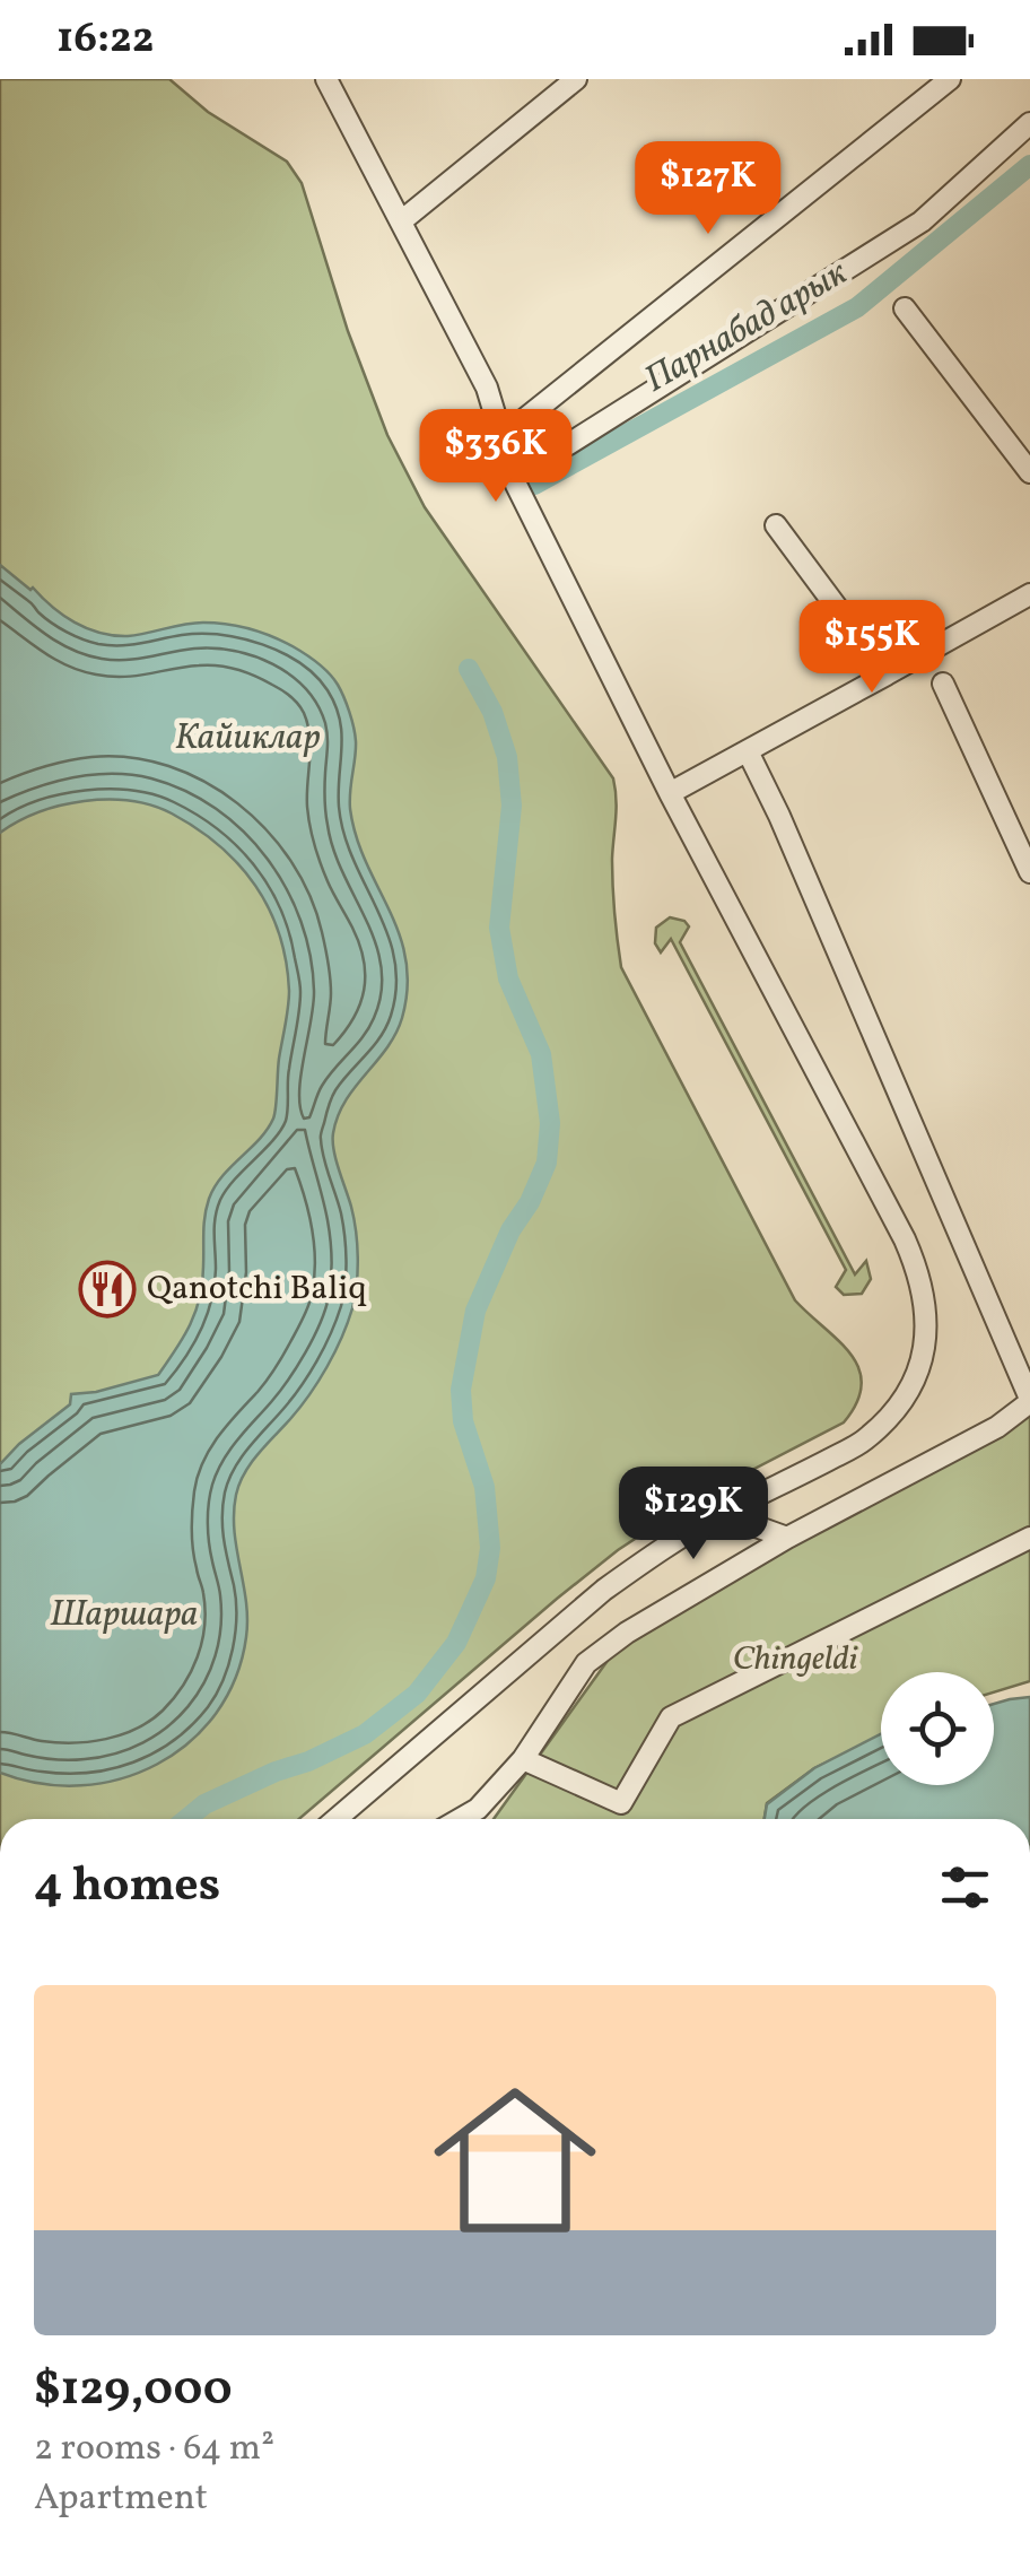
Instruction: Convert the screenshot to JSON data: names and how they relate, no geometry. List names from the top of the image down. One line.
{"water":["Парнабад арык","Кайиклар","Шаршара"],"parks":["Chingeldi"],"places":{"restaurant":["Qanotchi Baliq"]},"page":{"status":"16:22","price":["$127K","$336K","$155K","$129K"],"heading":"4 homes","list":[{"name":"$129,000","note":"2 rooms · 64 m² · Apartment"}]}}
